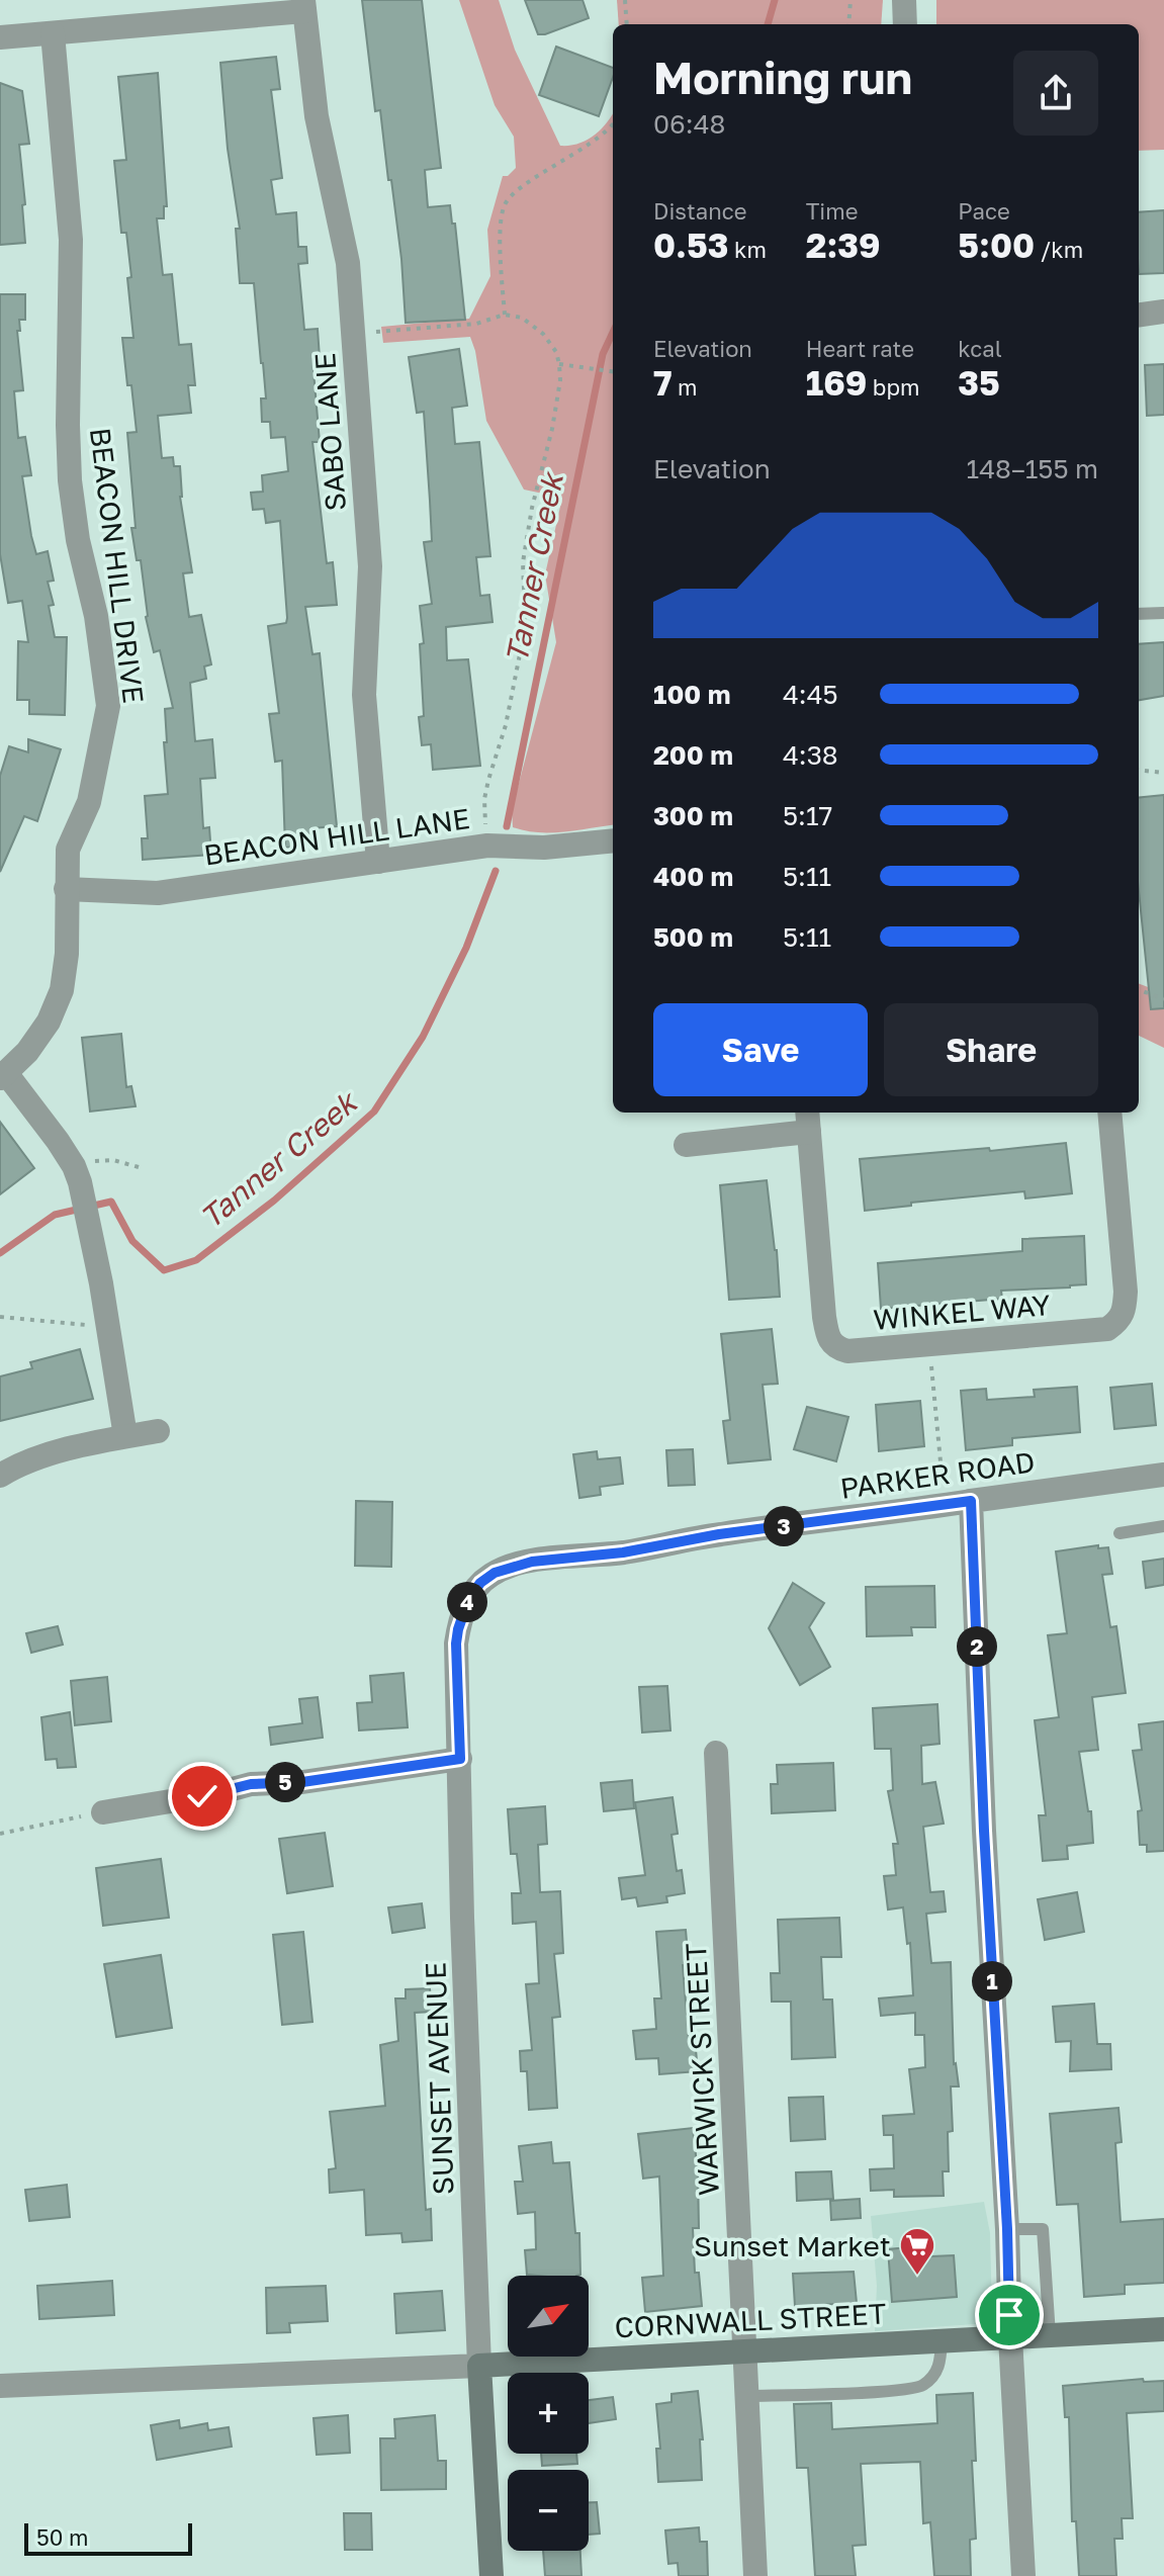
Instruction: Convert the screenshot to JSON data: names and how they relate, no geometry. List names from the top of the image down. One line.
{"streets":{"main road":["SUNSET AVENUE","CORNWALL STREET"],"street":["SABO LANE","BEACON HILL DRIVE","BEACON HILL LANE","WINKEL WAY","PARKER ROAD","WARWICK STREET"]},"crossings":[["SABO LANE","BEACON HILL LANE"],["BEACON HILL DRIVE","BEACON HILL LANE"],["PARKER ROAD","SUNSET AVENUE"],["WARWICK STREET","CORNWALL STREET"],["SUNSET AVENUE","CORNWALL STREET"]],"water":["Tanner Creek"],"places":{"supermarket":["Sunset Market"]},"scale_bar":"50 m","north":"top right","page":{"heading":["Morning run","06:48"],"stats":[["Distance","0.53 km"],["Time","2:39"],["Pace","5:00 /km"],["Elevation","7 m"],["Heart rate","169 bpm"],["kcal","35"]],"chart":["Elevation","148–155 m"],"list":[{"name":"100 m","note":"4:45"},{"name":"200 m","note":"4:38"},{"name":"300 m","note":"5:17"},{"name":"400 m","note":"5:11"},{"name":"500 m","note":"5:11"}],"buttons":["Save","Share"],"pins":["3","4","2","5","1"],"map_buttons":["+","−"],"scale":"50 m"}}
